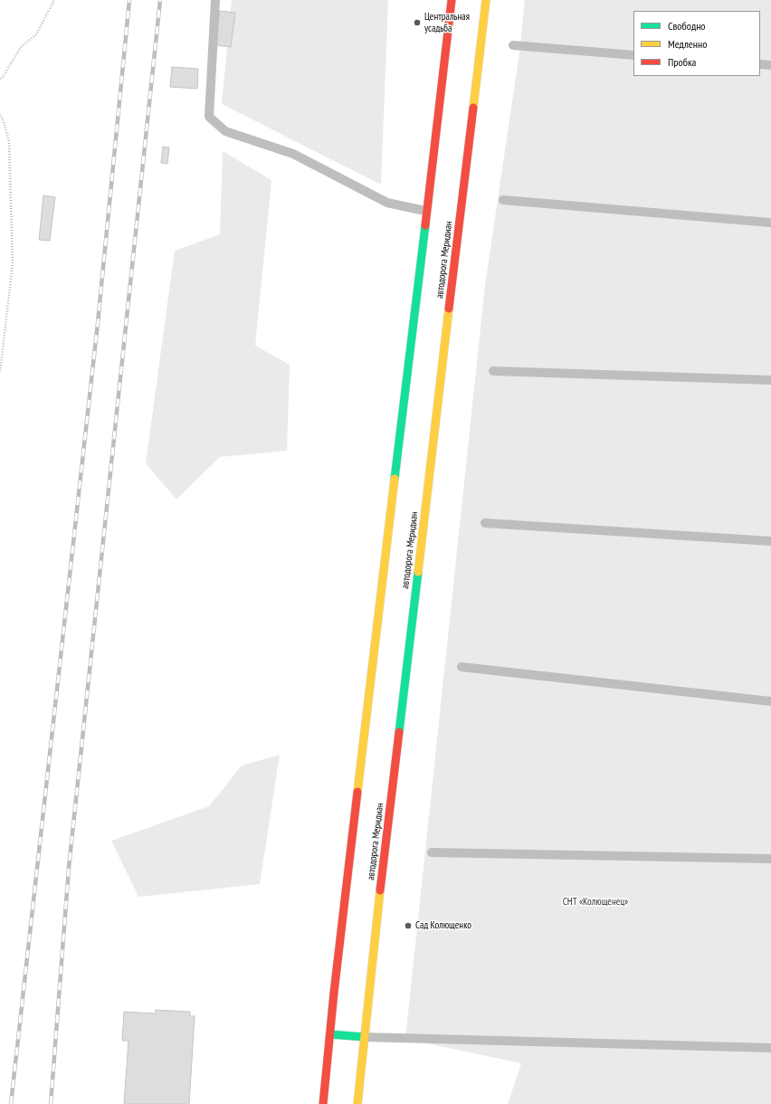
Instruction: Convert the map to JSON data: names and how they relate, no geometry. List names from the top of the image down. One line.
{"streets":{"main road":["автодорога Меридиан"]},"parks":["СНТ «Колющенец»"],"places":["Центральная усадьба","Сад Колющенко"],"legend":["Свободно","Медленно","Пробка"]}
